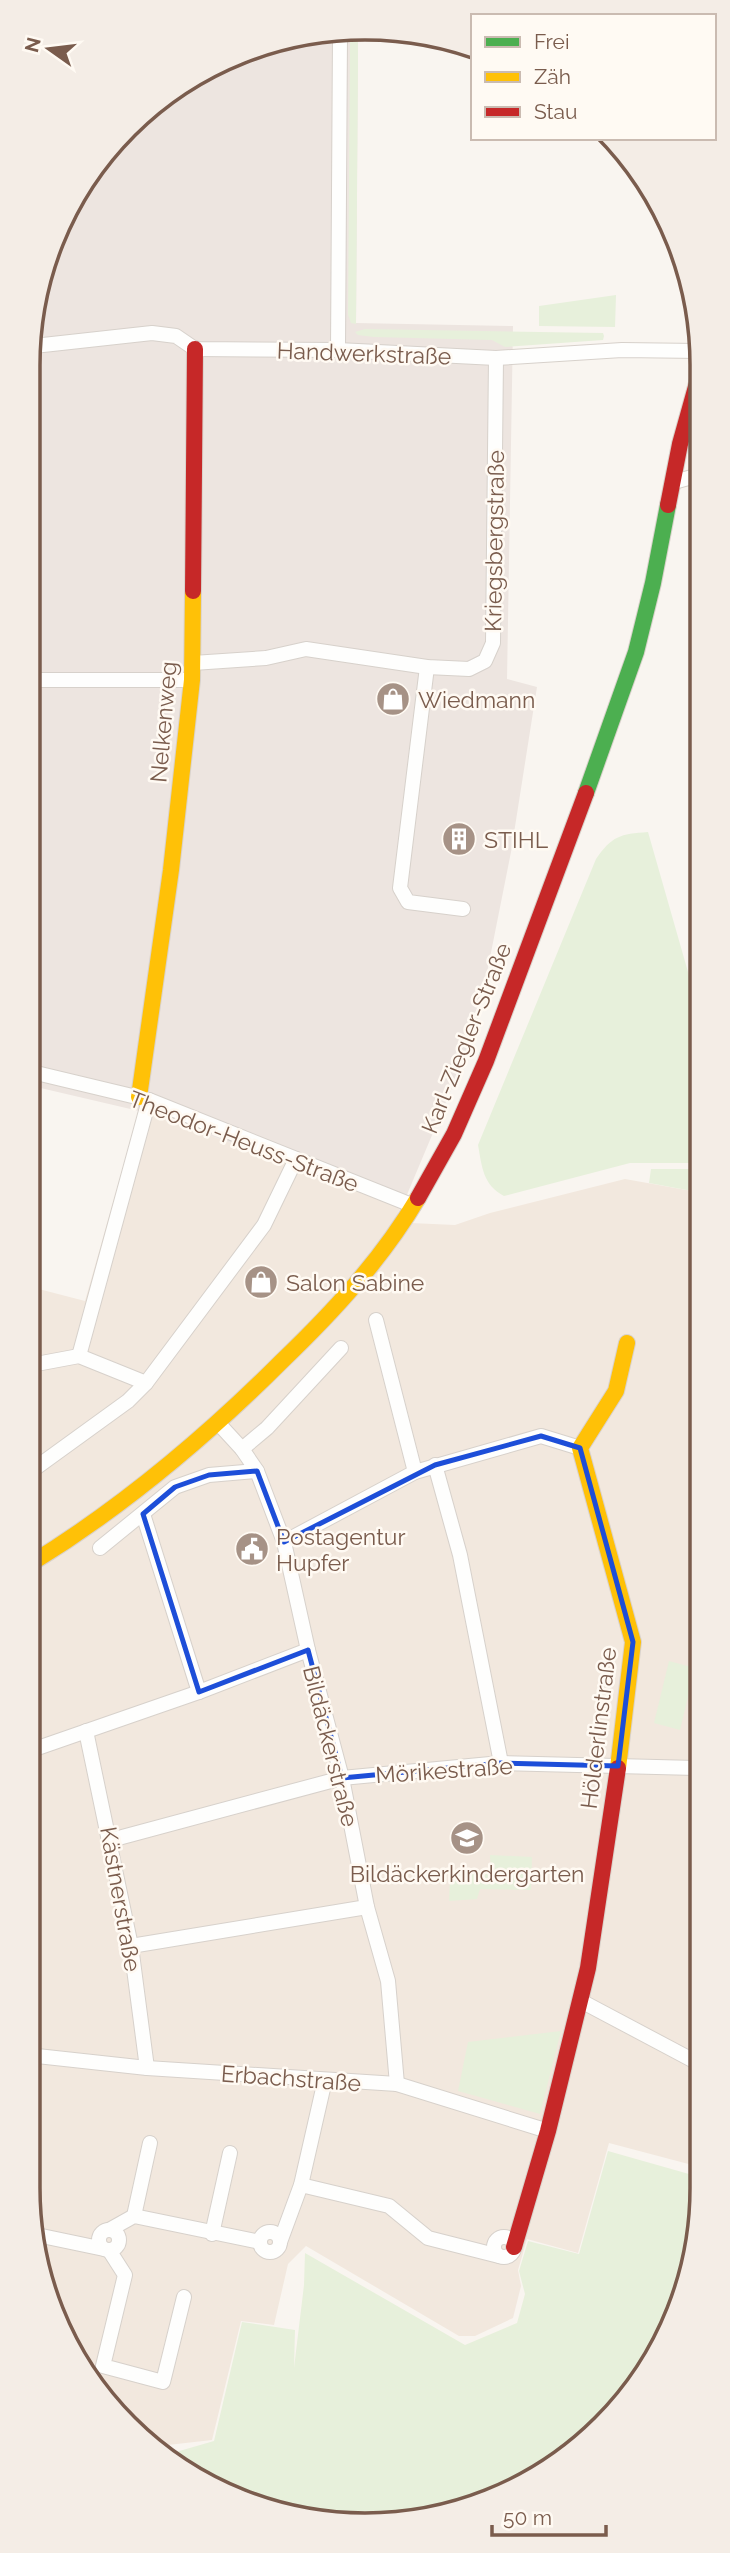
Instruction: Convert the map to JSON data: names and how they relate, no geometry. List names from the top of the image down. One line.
{"streets":{"street":["Handwerkstraße","Kriegsbergstraße","Nelkenweg","Karl-Ziegler-Straße","Theodor-Heuss-Straße","Hölderlinstraße","Bildäckerstraße","Mörikestraße","Kästnerstraße","Erbachstraße"]},"crossings":[["Handwerkstraße","Kriegsbergstraße"],["Handwerkstraße","Nelkenweg"],["Kriegsbergstraße","Nelkenweg"],["Nelkenweg","Theodor-Heuss-Straße"],["Karl-Ziegler-Straße","Theodor-Heuss-Straße"],["Karl-Ziegler-Straße","Bildäckerstraße"],["Hölderlinstraße","Mörikestraße"],["Hölderlinstraße","Erbachstraße"],["Bildäckerstraße","Mörikestraße"],["Bildäckerstraße","Erbachstraße"],["Mörikestraße","Kästnerstraße"],["Kästnerstraße","Erbachstraße"]],"places":{"shop":["Wiedmann","Salon Sabine"],"building":["STIHL"],"public building":["Postagentur Hupfer"],"school or university":["Bildäckerkindergarten"]},"legend":["Frei","Zäh","Stau"],"scale_bar":"50 m","north":"left"}
